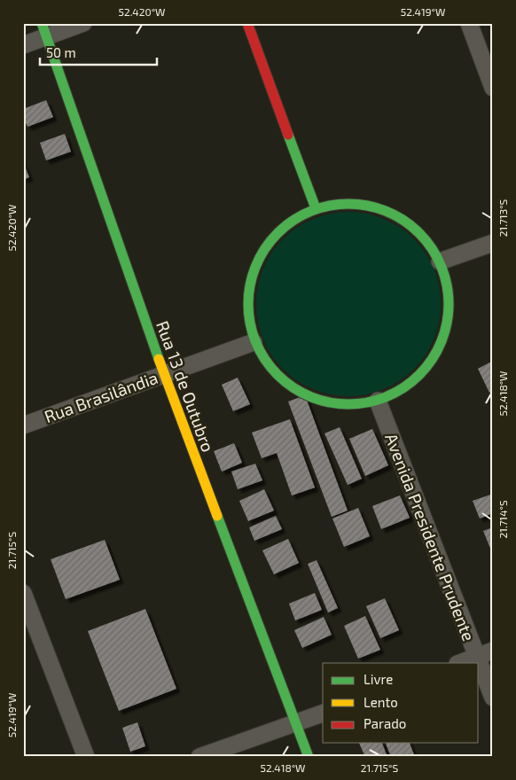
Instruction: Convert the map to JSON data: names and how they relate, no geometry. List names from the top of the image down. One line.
{"streets":{"street":["Rua 13 de Outubro","Rua Brasilândia","Avenida Presidente Prudente"]},"crossings":[["Rua 13 de Outubro","Rua Brasilândia"]],"legend":["Livre","Lento","Parado"],"scale_bar":"50 m","coordinates":["52.420°W","52.419°W","21.713°S","52.418°W","21.714°S","21.715°S"]}
